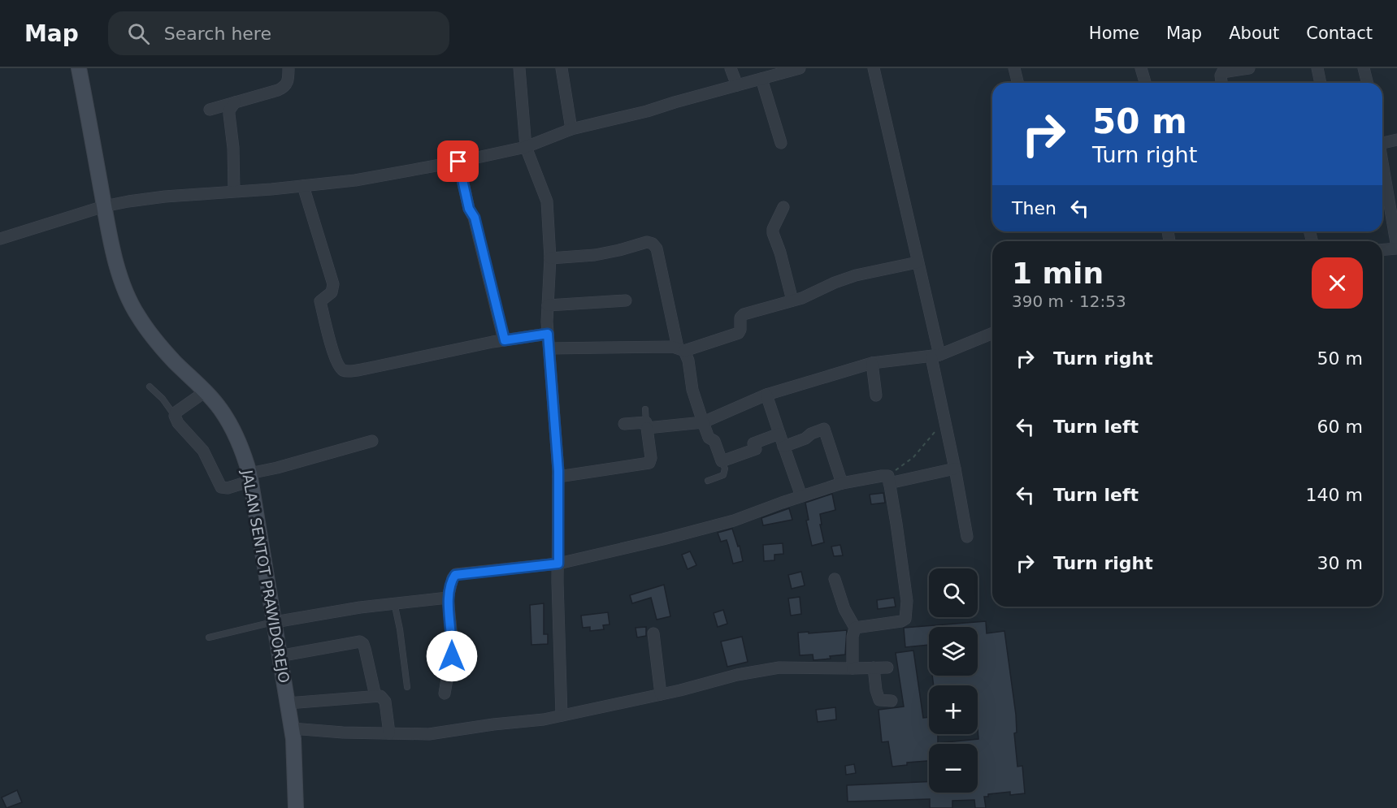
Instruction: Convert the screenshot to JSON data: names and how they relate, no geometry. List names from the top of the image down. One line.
{"streets":{"main road":["JALAN SENTOT PRAWIDOREJO"]},"page":{"header":"Map","search":"Search here","nav":["Home","Map","About","Contact"],"turn":["50 m","Turn right"],"then":"Then","heading":["1 min","390 m · 12:53"],"list":[{"name":"Turn right","value":"50 m"},{"name":"Turn left","value":"60 m"},{"name":"Turn left","value":"140 m"},{"name":"Turn right","value":"30 m"}],"map_buttons":["+","−"]}}
